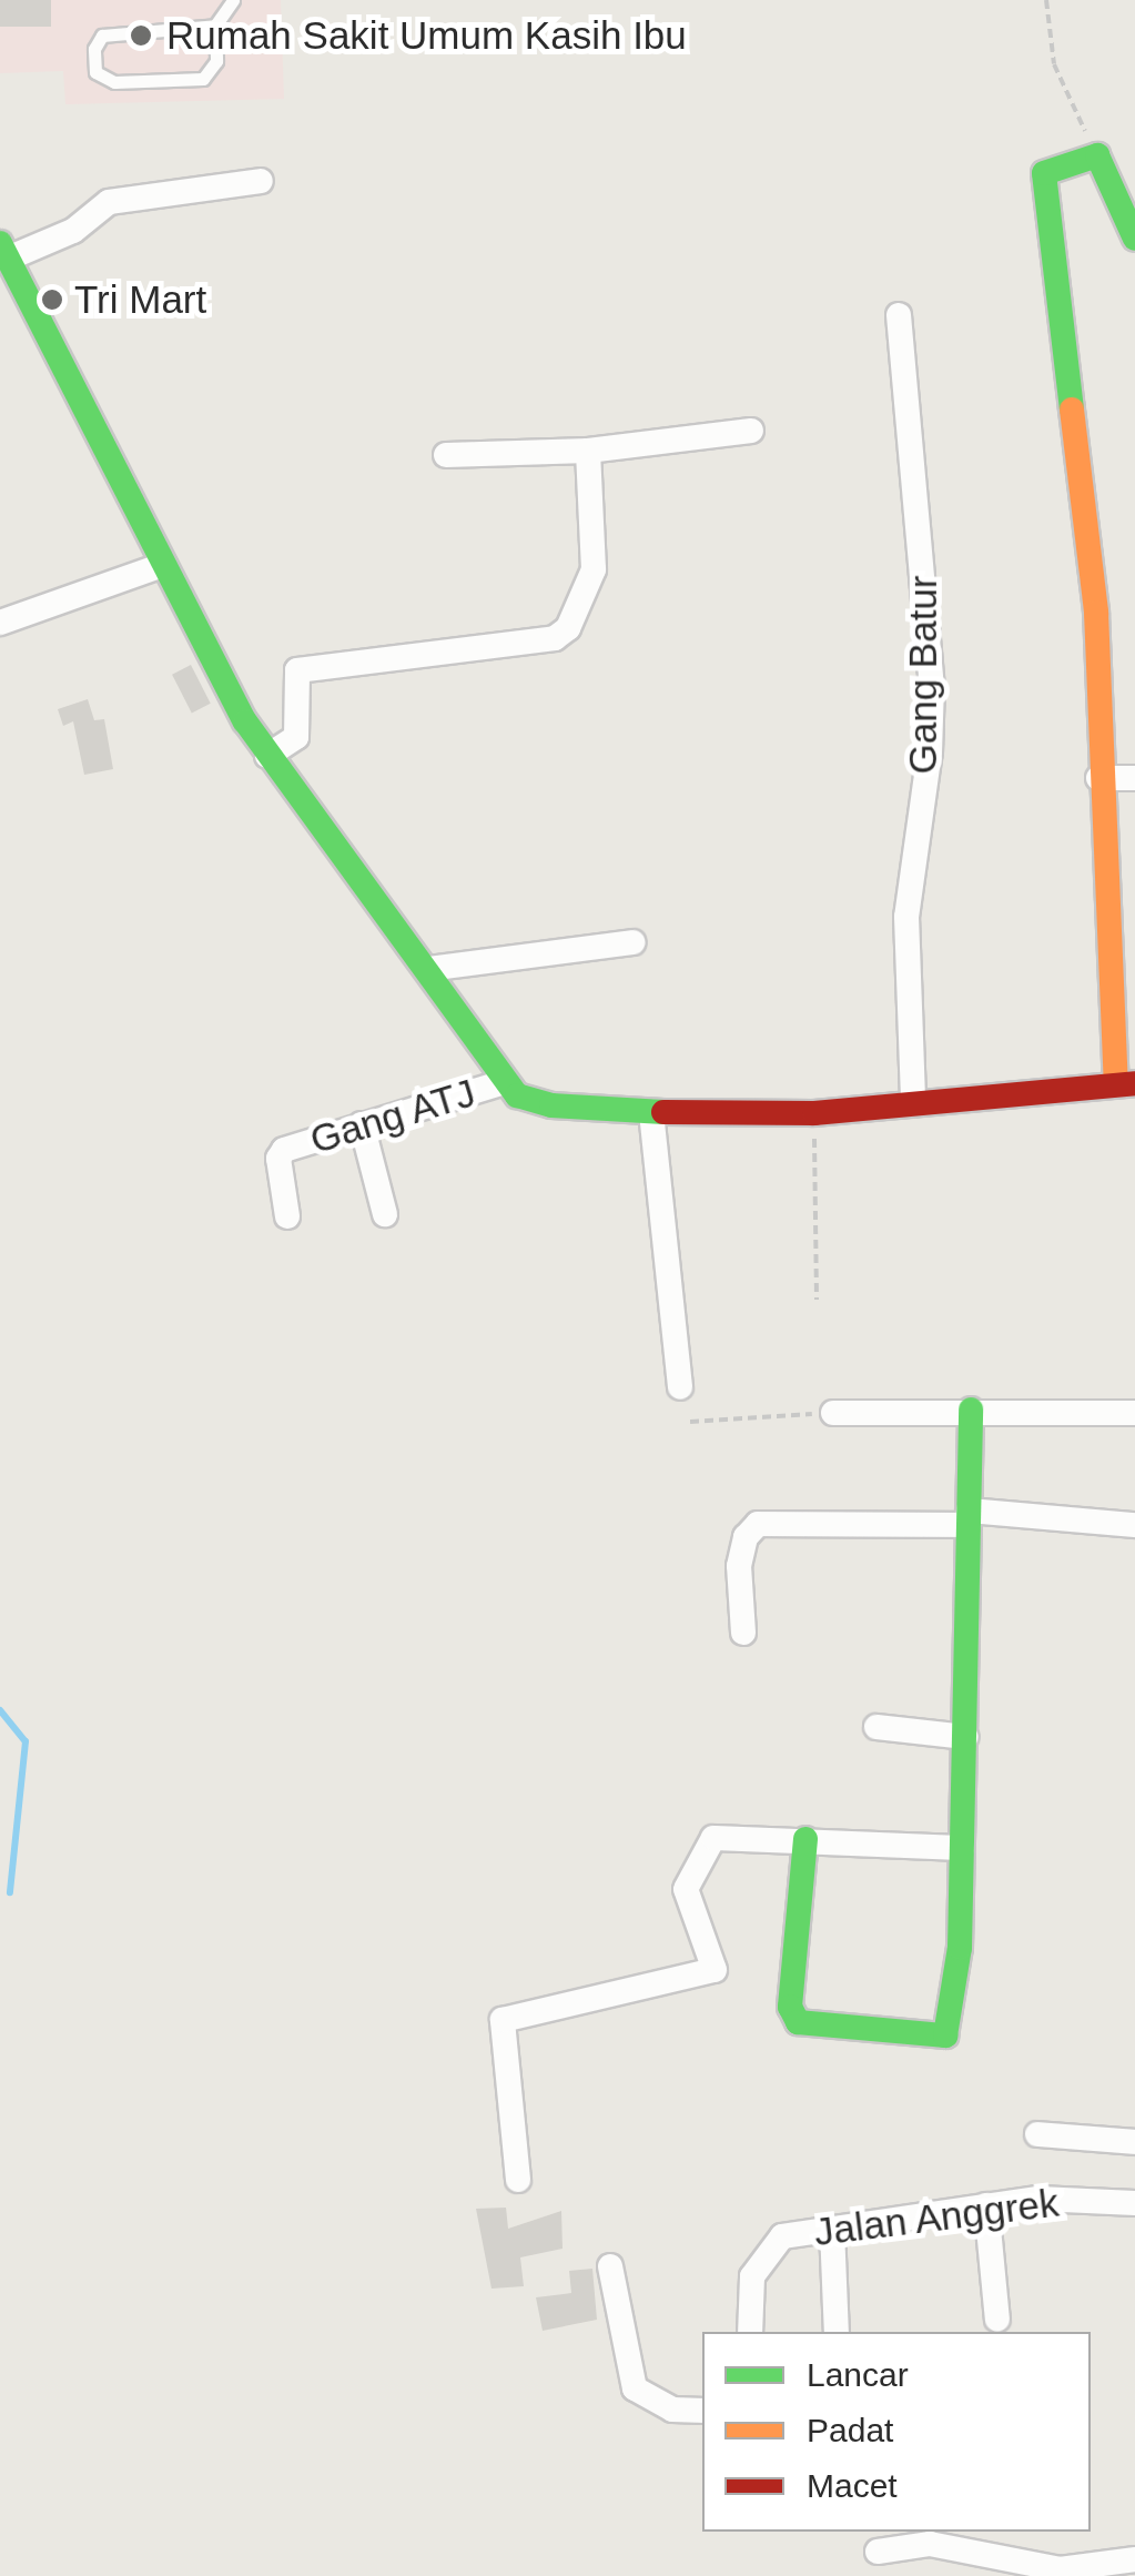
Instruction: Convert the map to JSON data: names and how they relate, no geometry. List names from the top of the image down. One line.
{"streets":{"street":["Gang Batur","Gang ATJ","Jalan Anggrek"]},"places":["Rumah Sakit Umum Kasih Ibu","Tri Mart"],"legend":["Lancar","Padat","Macet"]}
